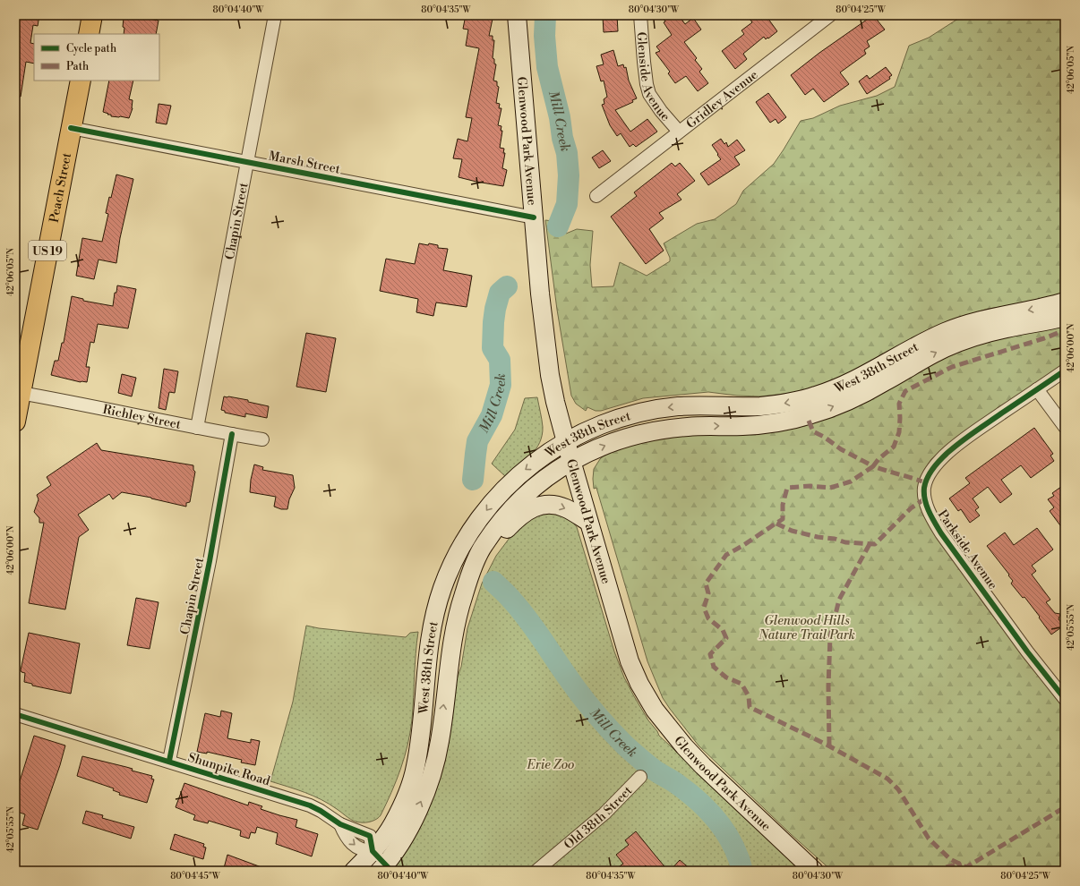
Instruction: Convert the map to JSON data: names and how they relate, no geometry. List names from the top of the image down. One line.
{"streets":{"main road":["Glenwood Park Avenue","Peach Street","US 19","West 38th Street"],"street":["Glenside Avenue","Gridley Avenue","Marsh Street","Chapin Street","Richley Street","Parkside Avenue","Shunpike Road","Old 38th Street"]},"crossings":[["Glenside Avenue","Gridley Avenue"],["Glenwood Park Avenue","Marsh Street"],["Glenwood Park Avenue","West 38th Street"],["Marsh Street","Peach Street"],["Marsh Street","Chapin Street"],["Peach Street","Richley Street"],["Chapin Street","Richley Street"],["Chapin Street","Shunpike Road"],["West 38th Street","Shunpike Road"]],"water":["Mill Creek"],"parks":["Glenwood Hills Nature Trail Park","Erie Zoo"],"legend":["Cycle path","Path"],"coordinates":["80°04'40\"W","80°04'35\"W","80°04'30\"W","80°04'25\"W","42°06'05\"N","42°06'00\"N","42°05'55\"N","80°04'45\"W"]}
